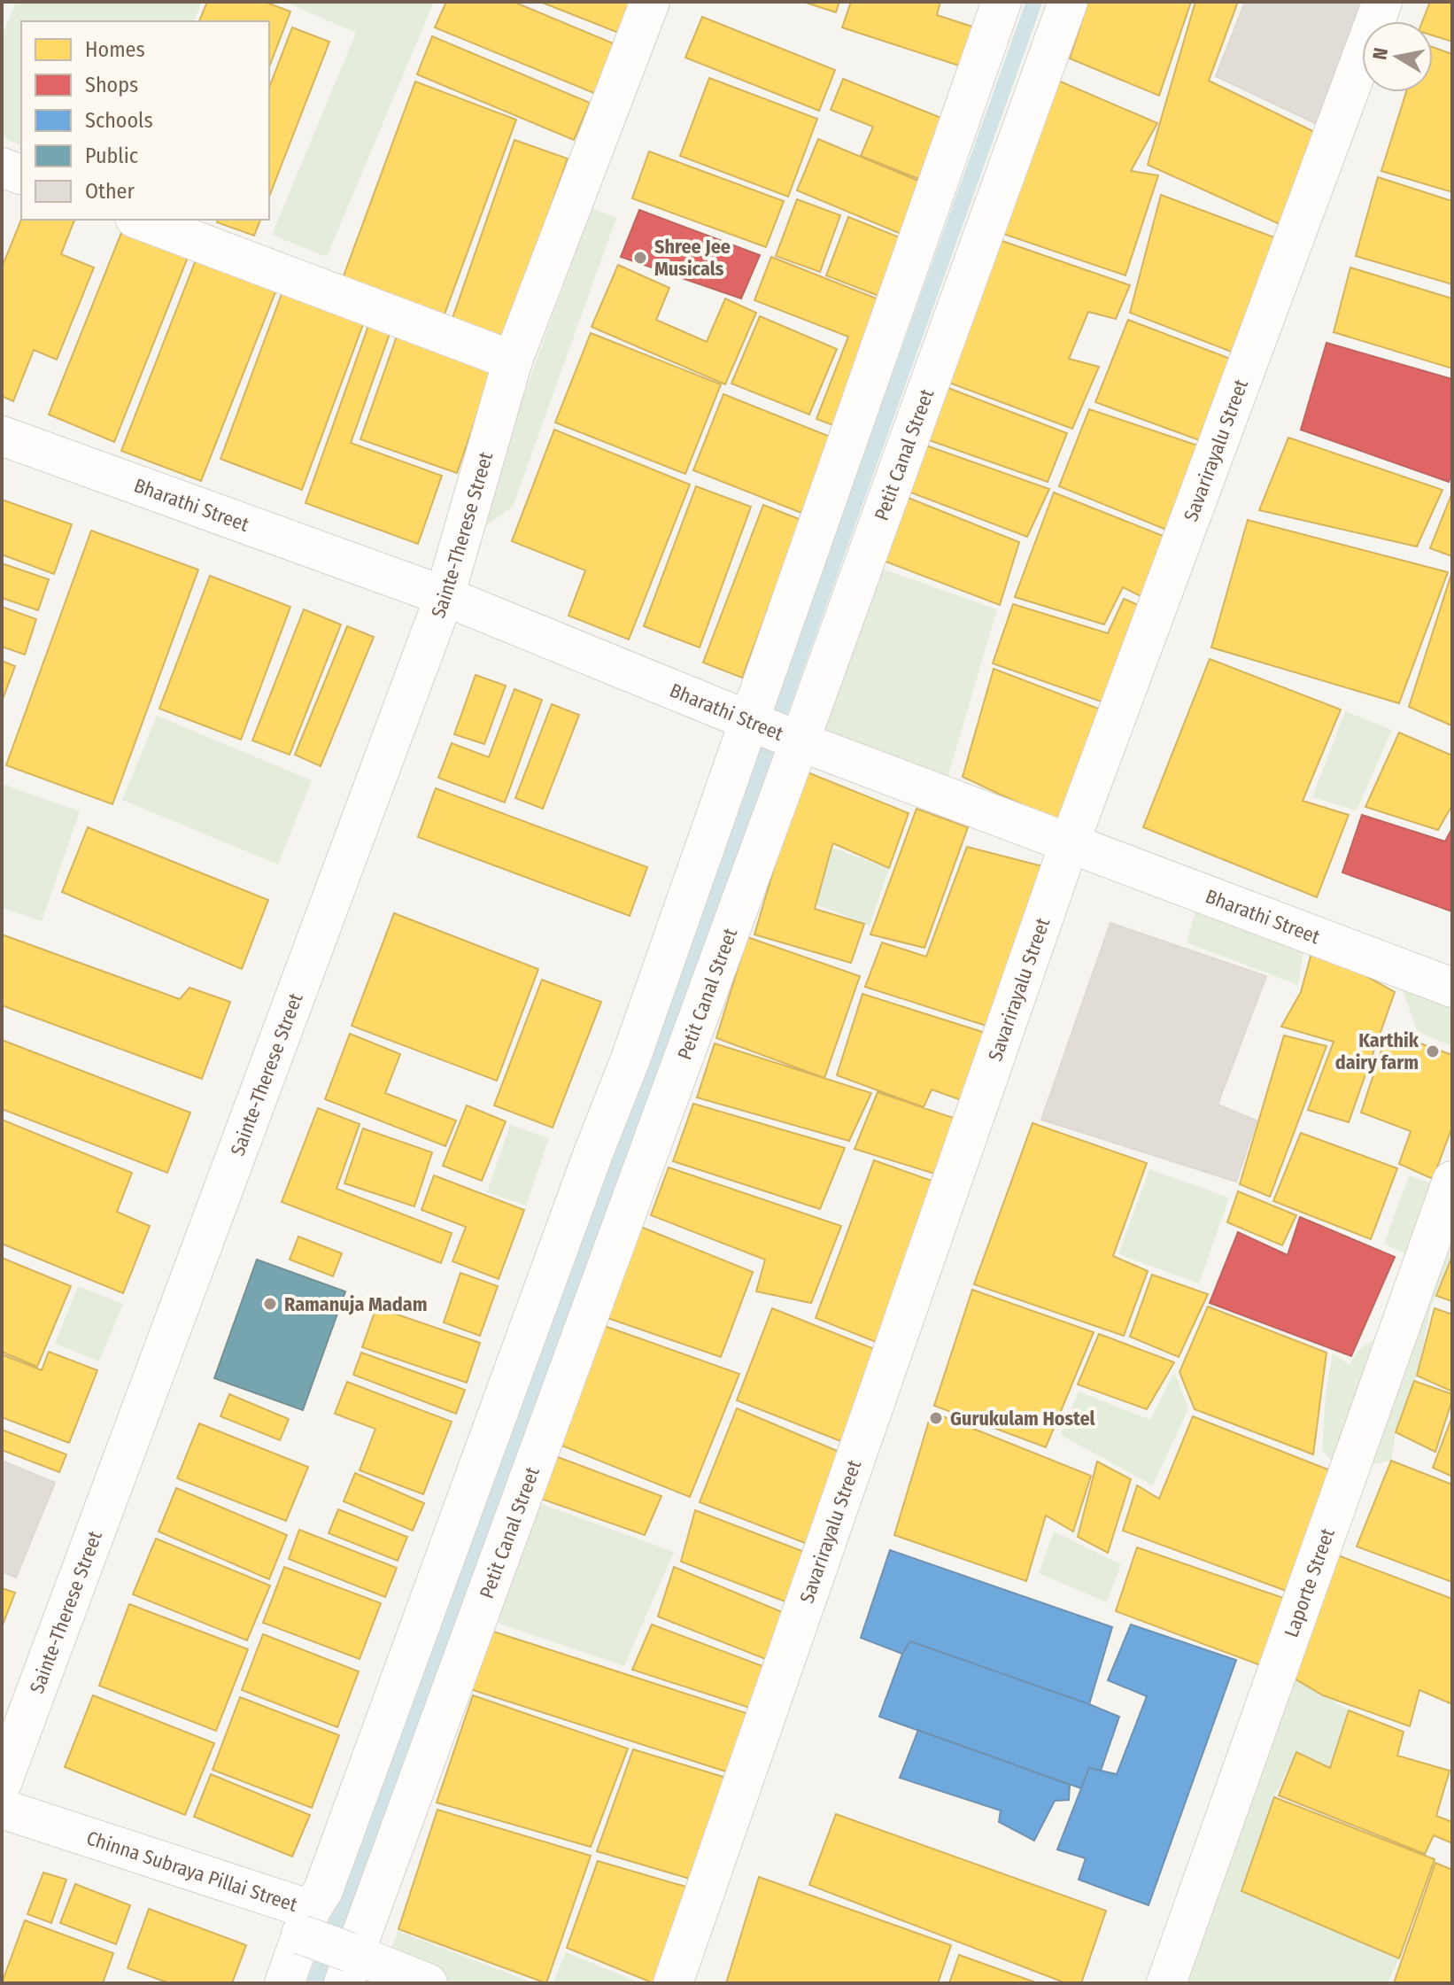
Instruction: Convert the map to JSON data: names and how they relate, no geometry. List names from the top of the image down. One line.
{"streets":{"street":["Savarirayalu Street","Petit Canal Street","Bharathi Street","Sainte-Therese Street","Laporte Street","Chinna Subraya Pillai Street"]},"crossings":[["Savarirayalu Street","Bharathi Street"],["Petit Canal Street","Bharathi Street"],["Petit Canal Street","Chinna Subraya Pillai Street"],["Bharathi Street","Sainte-Therese Street"]],"places":["Shree Jee Musicals","Karthik dairy farm","Ramanuja Madam","Gurukulam Hostel"],"legend":["Homes","Shops","Schools","Public","Other"],"north":"left"}
